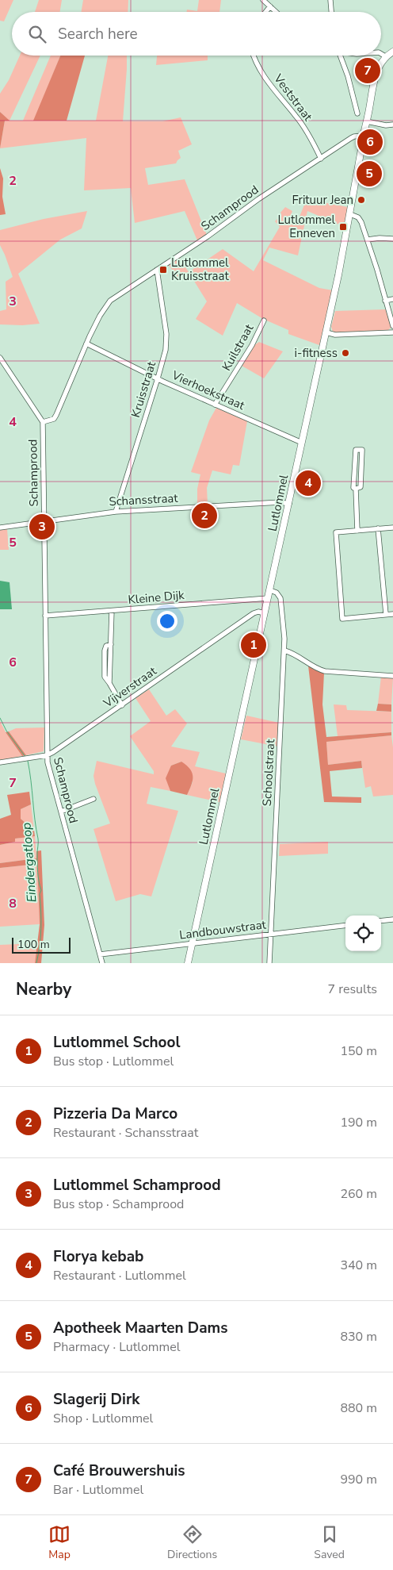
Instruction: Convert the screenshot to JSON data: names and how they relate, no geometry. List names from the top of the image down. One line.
{"streets":{"main road":["Lutlommel"],"street":["Veststraat","Schamprood","Kuilstraat","Kruisstraat","Vierhoekstraat","Schansstraat","Kleine Dijk","Vijverstraat","Schoolstraat","Landbouwstraat"]},"crossings":[["Veststraat","Schamprood"],["Schamprood","Kruisstraat"],["Schamprood","Vierhoekstraat"],["Schamprood","Schansstraat"],["Schamprood","Lutlommel"],["Schamprood","Kleine Dijk"],["Schamprood","Vijverstraat"],["Schamprood","Landbouwstraat"],["Kuilstraat","Vierhoekstraat"],["Kruisstraat","Vierhoekstraat"],["Kruisstraat","Schansstraat"],["Vierhoekstraat","Lutlommel"],["Schansstraat","Lutlommel"],["Lutlommel","Kleine Dijk"],["Lutlommel","Vijverstraat"],["Lutlommel","Schoolstraat"],["Lutlommel","Landbouwstraat"],["Schoolstraat","Landbouwstraat"]],"water":["Eindergatloop"],"places":{"other":["Frituur Jean","i-fitness"],"transit":["Lutlommel Enneven","Lutlommel Kruisstraat"]},"scale_bar":"100 m","page":{"search":"Search here","pins":["7","6","5","4","2","3","1"],"scale":"100 m","heading":["Nearby","7 results"],"list":[{"mark":"1","name":"Lutlommel School","note":"Bus stop · Lutlommel","value":"150 m"},{"mark":"2","name":"Pizzeria Da Marco","note":"Restaurant · Schansstraat","value":"190 m"},{"mark":"3","name":"Lutlommel Schamprood","note":"Bus stop · Schamprood","value":"260 m"},{"mark":"4","name":"Florya kebab","note":"Restaurant · Lutlommel","value":"340 m"},{"mark":"5","name":"Apotheek Maarten Dams","note":"Pharmacy · Lutlommel","value":"830 m"},{"mark":"6","name":"Slagerij Dirk","note":"Shop · Lutlommel","value":"880 m"},{"mark":"7","name":"Café Brouwershuis","note":"Bar · Lutlommel","value":"990 m"}],"nav":["Map","Directions","Saved"]},"grid":{"rows":["2","3","4","5","6","7","8"]}}
